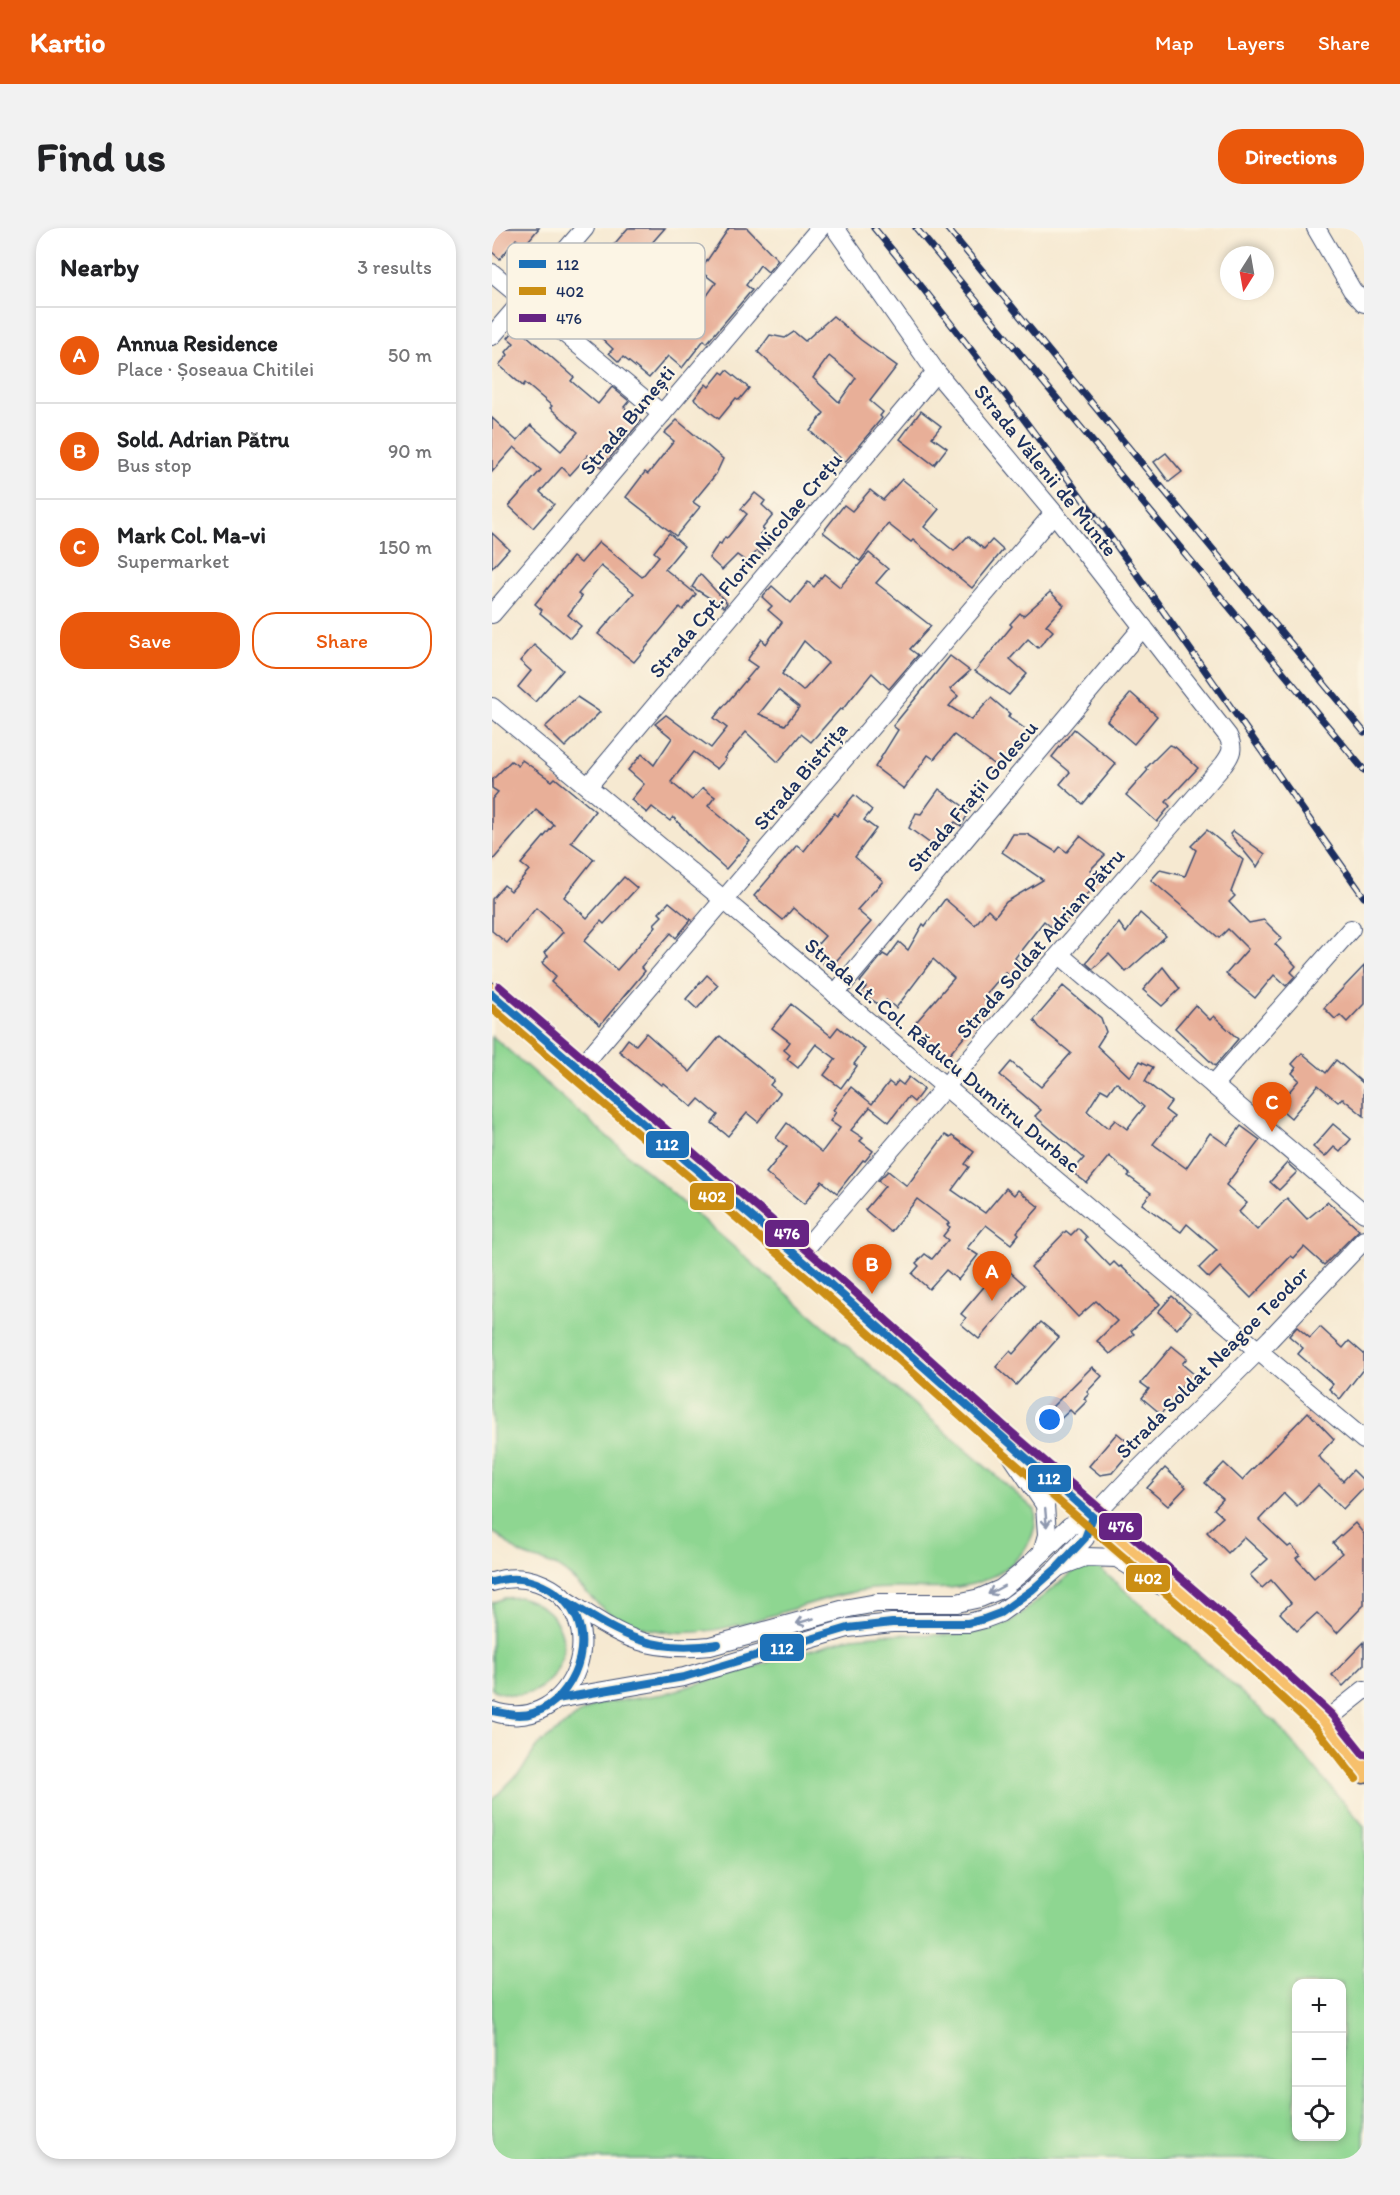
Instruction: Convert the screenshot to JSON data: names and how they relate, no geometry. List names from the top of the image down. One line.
{"streets":{"street":["Strada Bunești","Strada Vălenii de Munte","Strada Cpt. Florin Nicolae Crețu","Strada Bistrița","Strada Frații Golescu","Strada Soldat Adrian Pătru","Strada Lt. Col. Răducu Dumitru Durbac","Strada Soldat Neagoe Teodor"]},"crossings":[["Strada Vălenii de Munte","Strada Cpt. Florin Nicolae Crețu"],["Strada Vălenii de Munte","Strada Bistrița"],["Strada Vălenii de Munte","Strada Frații Golescu"],["Strada Vălenii de Munte","Strada Soldat Adrian Pătru"],["Strada Cpt. Florin Nicolae Crețu","Strada Lt. Col. Răducu Dumitru Durbac"],["Strada Bistrița","Strada Lt. Col. Răducu Dumitru Durbac"],["Strada Frații Golescu","Strada Lt. Col. Răducu Dumitru Durbac"],["Strada Soldat Adrian Pătru","Strada Lt. Col. Răducu Dumitru Durbac"],["Strada Lt. Col. Răducu Dumitru Durbac","Strada Soldat Neagoe Teodor"]],"lines":["transit line 476","transit line 112","transit line 402"],"legend":["112","402","476"],"north":"bottom","page":{"header":"Kartio","nav":["Map","Layers","Share"],"buttons":["Directions",["Save","Share"]],"title":"Find us","heading":["Nearby","3 results"],"list":[{"mark":"A","name":"Annua Residence","note":"Place · Șoseaua Chitilei","value":"50 m"},{"mark":"B","name":"Sold. Adrian Pătru","note":"Bus stop","value":"90 m"},{"mark":"C","name":"Mark Col. Ma-vi","note":"Supermarket","value":"150 m"}],"pins":["C","B","A"],"map_buttons":["+","−"]}}
